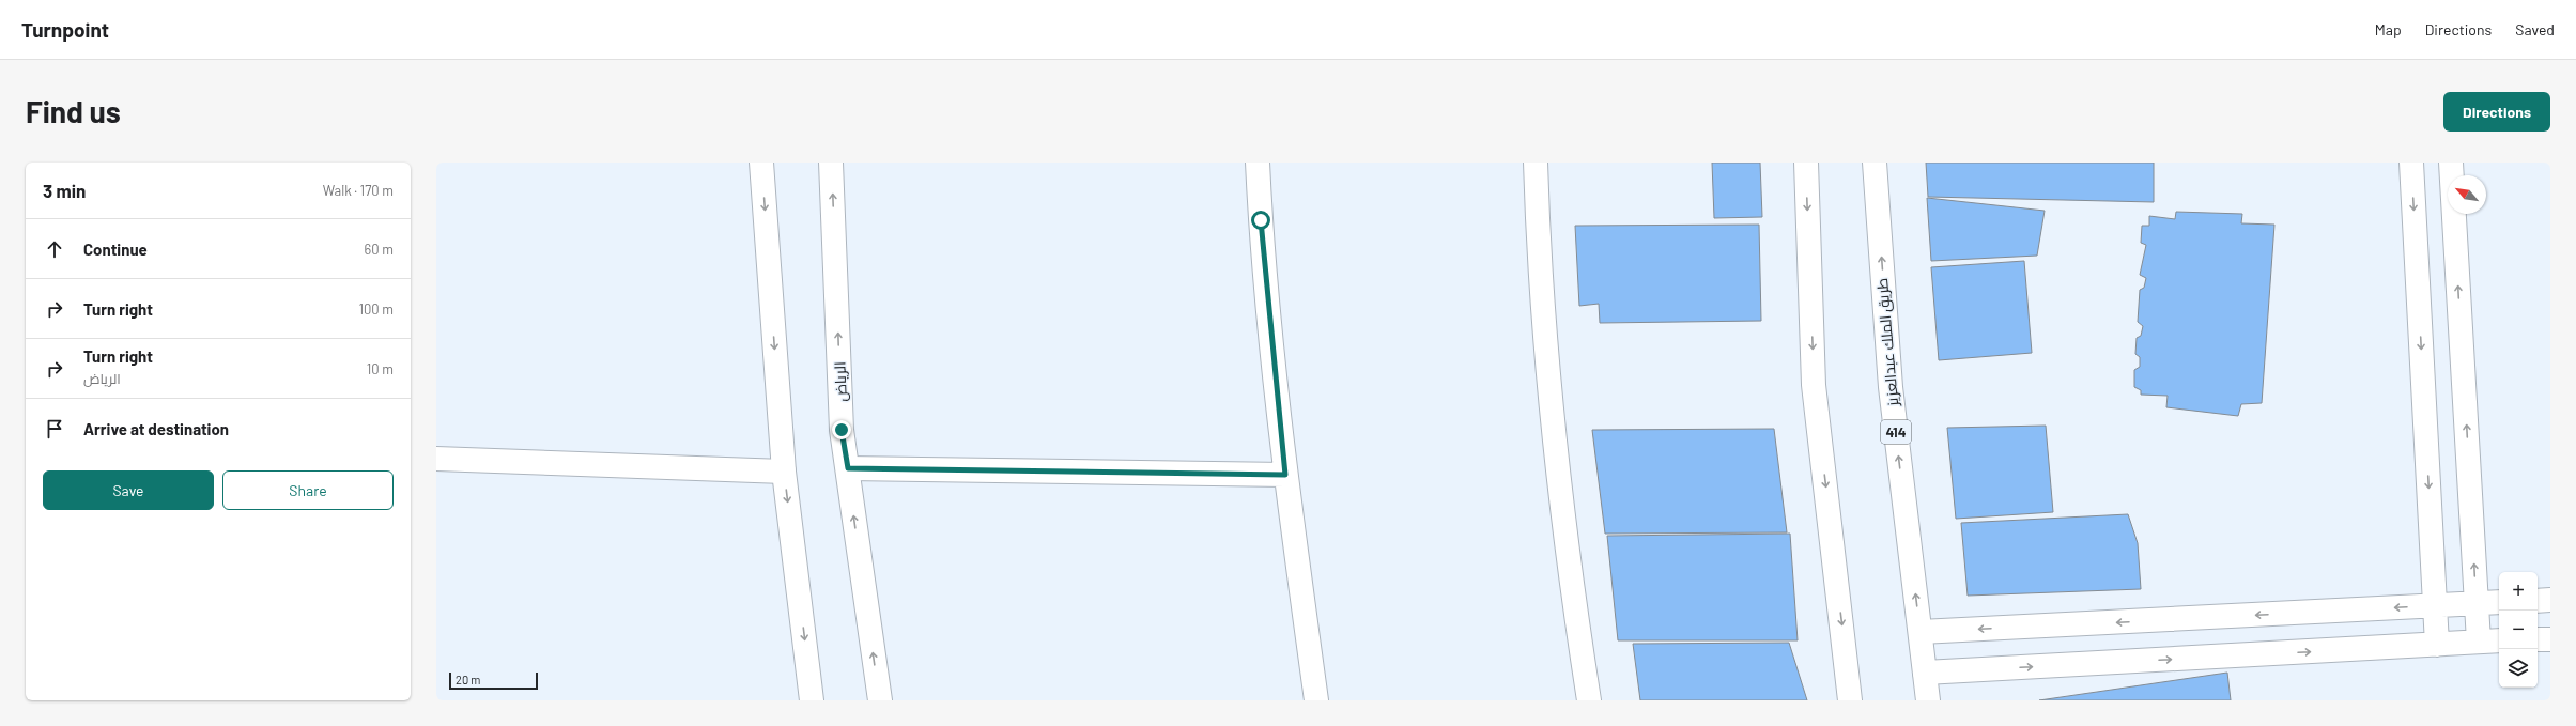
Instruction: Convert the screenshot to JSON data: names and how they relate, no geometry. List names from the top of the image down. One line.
{"streets":{"main road":["طريق الملك عبدالعزيز","الرياض","414"]},"scale_bar":"20 m","north":"top left","page":{"header":"Turnpoint","nav":["Map","Directions","Saved"],"buttons":["Directions",["Save","Share"]],"title":"Find us","heading":["3 min","Walk · 170 m"],"list":[["Continue","60 m"],["Turn right","100 m"],["Turn right","الرياض","10 m"],"Arrive at destination"],"map_buttons":["+","−"],"scale":"20 m"}}
